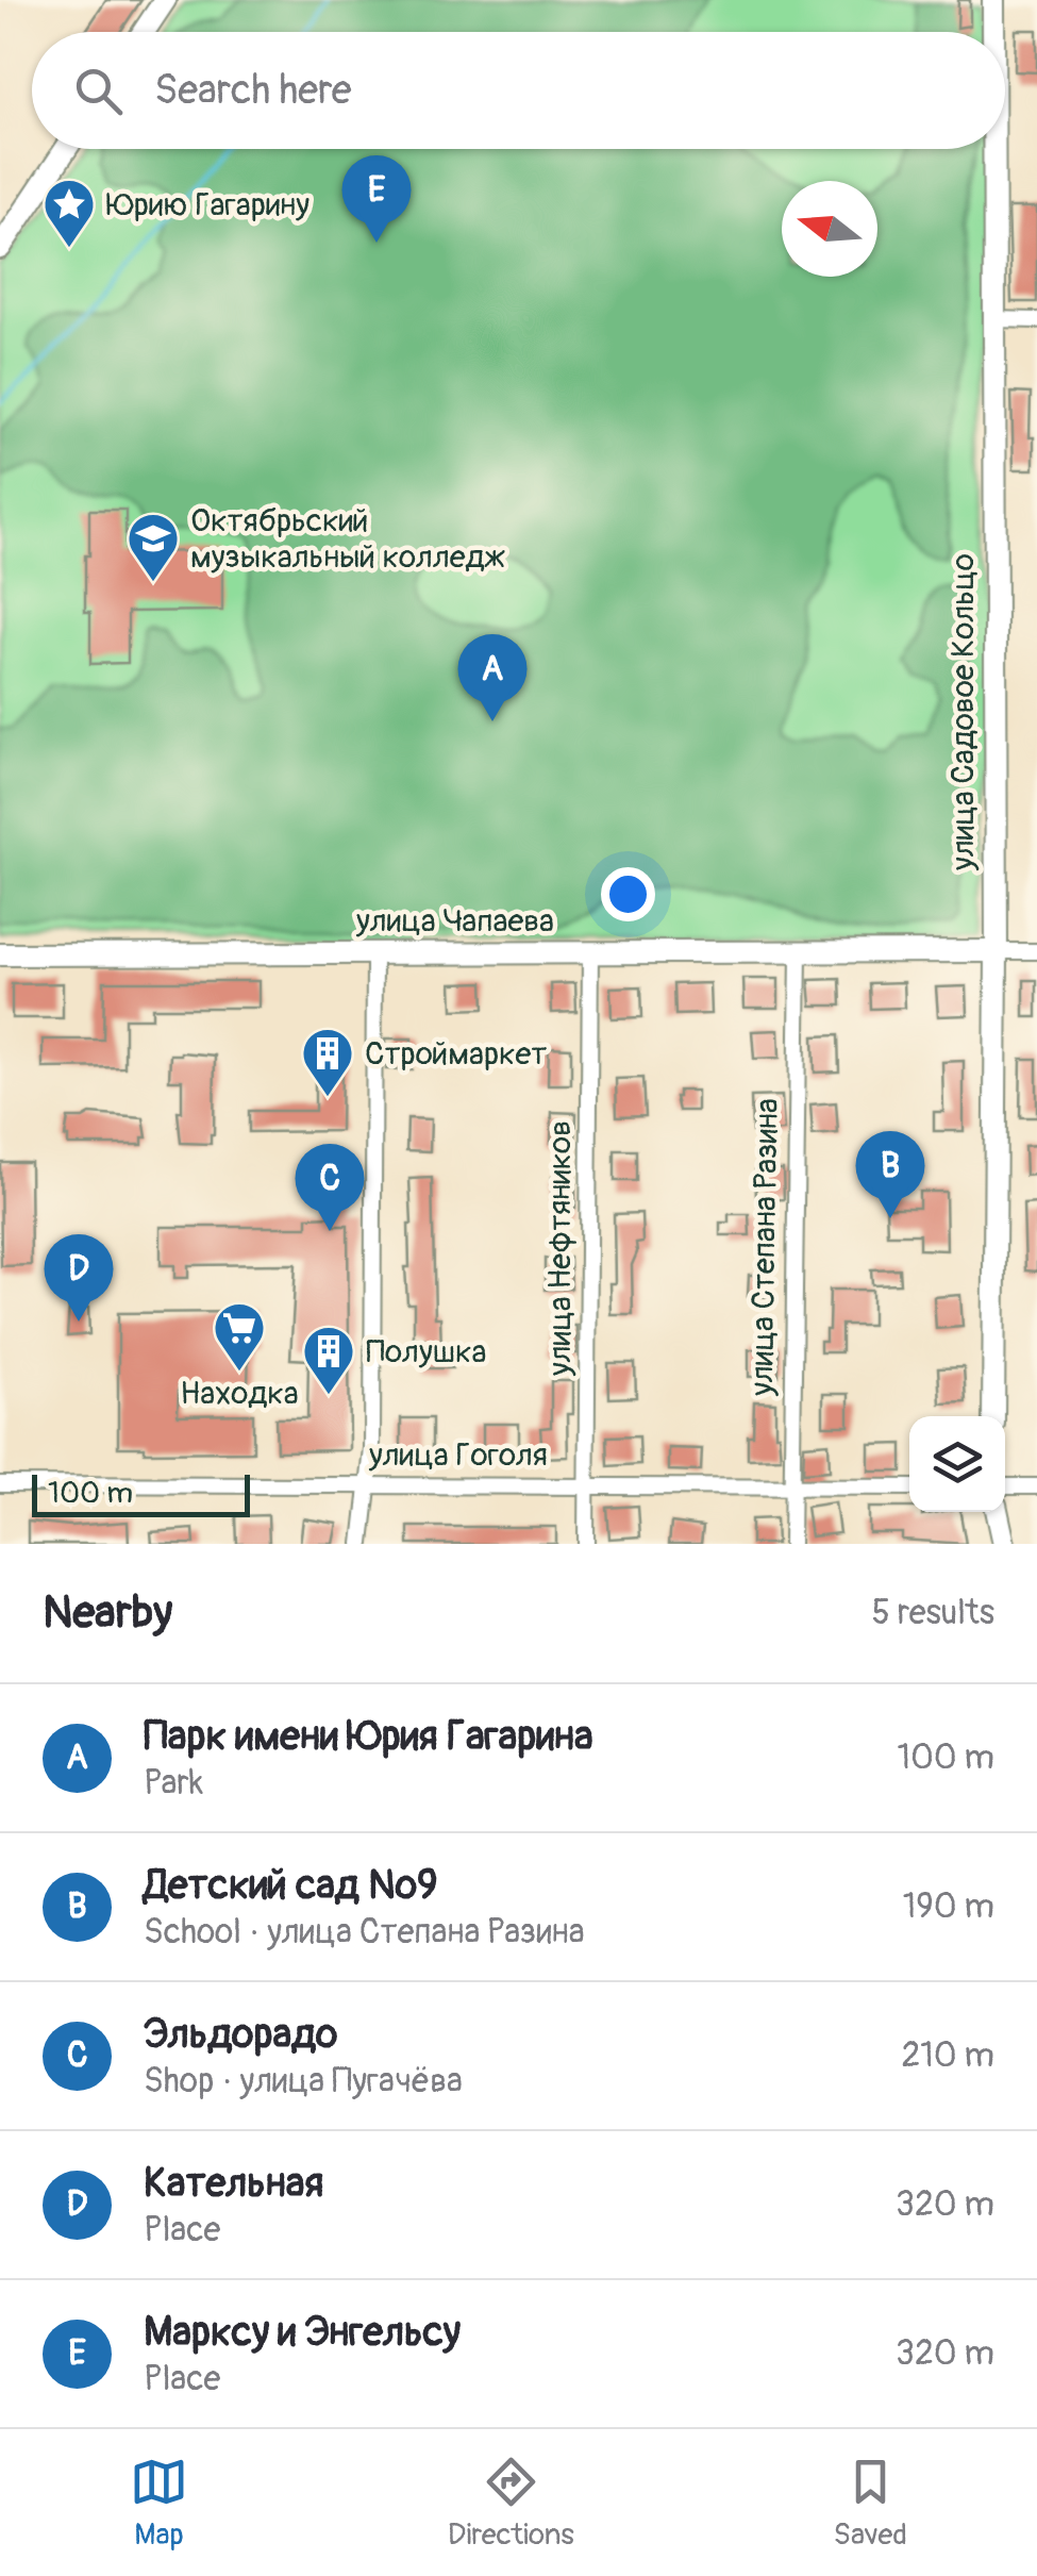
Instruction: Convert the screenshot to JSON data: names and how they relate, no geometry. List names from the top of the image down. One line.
{"streets":{"main road":["улица Садовое Кольцо","улица Чапаева"],"street":["улица Степана Разина","улица Нефтяников","улица Гоголя"]},"crossings":[["улица Садовое Кольцо","улица Чапаева"],["улица Чапаева","улица Степана Разина"],["улица Чапаева","улица Нефтяников"],["улица Степана Разина","улица Гоголя"],["улица Нефтяников","улица Гоголя"]],"places":{"place":["Юрию Гагарину"],"school or university":["Октябрьский музыкальный колледж"],"building":["Строймаркет","Полушка"],"supermarket":["Находка"]},"scale_bar":"100 m","north":"left","page":{"search":"Search here","pins":["E","A","B","C","D"],"scale":"100 m","heading":["Nearby","5 results"],"list":[{"mark":"A","name":"Парк имени Юрия Гагарина","note":"Park","value":"100 m"},{"mark":"B","name":"Детский сад №9","note":"School · улица Степана Разина","value":"190 m"},{"mark":"C","name":"Эльдорадо","note":"Shop · улица Пугачёва","value":"210 m"},{"mark":"D","name":"Кательная","note":"Place","value":"320 m"},{"mark":"E","name":"Марксу и Энгельсу","note":"Place","value":"320 m"}],"nav":["Map","Directions","Saved"]}}
